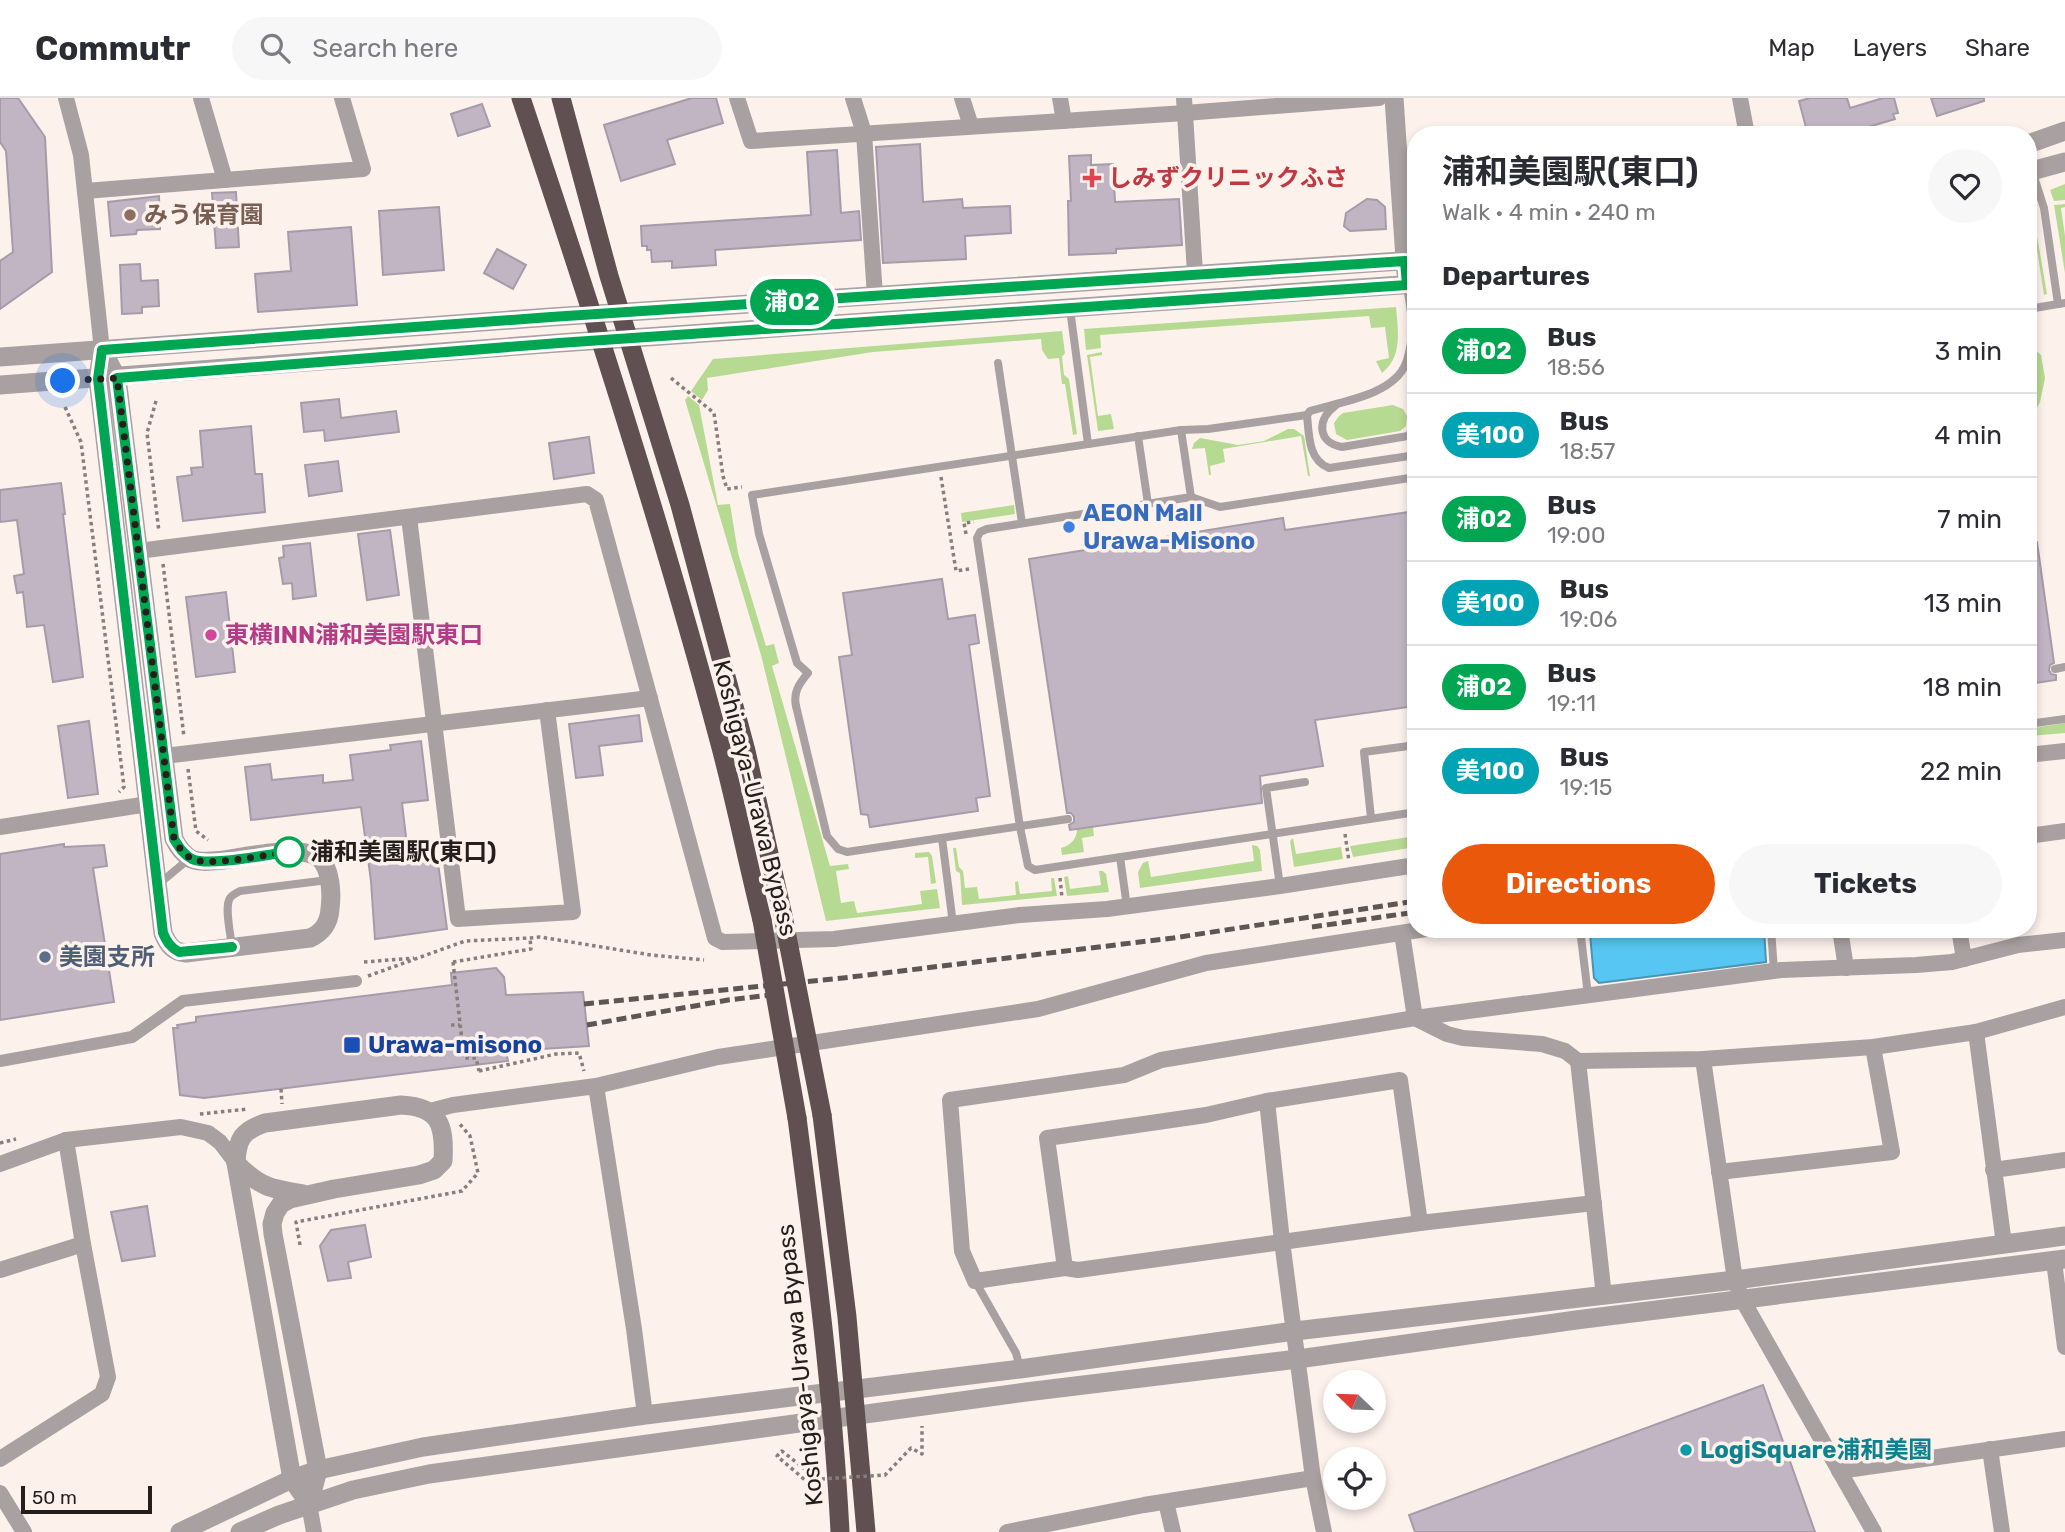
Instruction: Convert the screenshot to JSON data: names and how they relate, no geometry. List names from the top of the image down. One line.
{"streets":{"highway":["Koshigaya-Urawa Bypass"]},"places":{"health":["しみずクリニックふさ"],"other":["みう保育園","AEON Mall Urawa-Misono","東横INN浦和美園駅東口","浦和美園駅(東口)","美園支所","LogiSquare浦和美園"],"transit":["Urawa-misono"]},"lines":["bus line 浦02"],"scale_bar":"50 m","north":"top left","page":{"header":"Commutr","search":"Search here","nav":["Map","Layers","Share"],"on_map":"浦02","heading":[["浦和美園駅(東口)","Walk · 4 min · 240 m"],"Departures"],"list":[{"mark":"浦02","name":"Bus","note":"18:56","value":"3 min"},{"mark":"美100","name":"Bus","note":"18:57","value":"4 min"},{"mark":"浦02","name":"Bus","note":"19:00","value":"7 min"},{"mark":"美100","name":"Bus","note":"19:06","value":"13 min"},{"mark":"浦02","name":"Bus","note":"19:11","value":"18 min"},{"mark":"美100","name":"Bus","note":"19:15","value":"22 min"}],"buttons":["Directions","Tickets"],"scale":"50 m"}}
